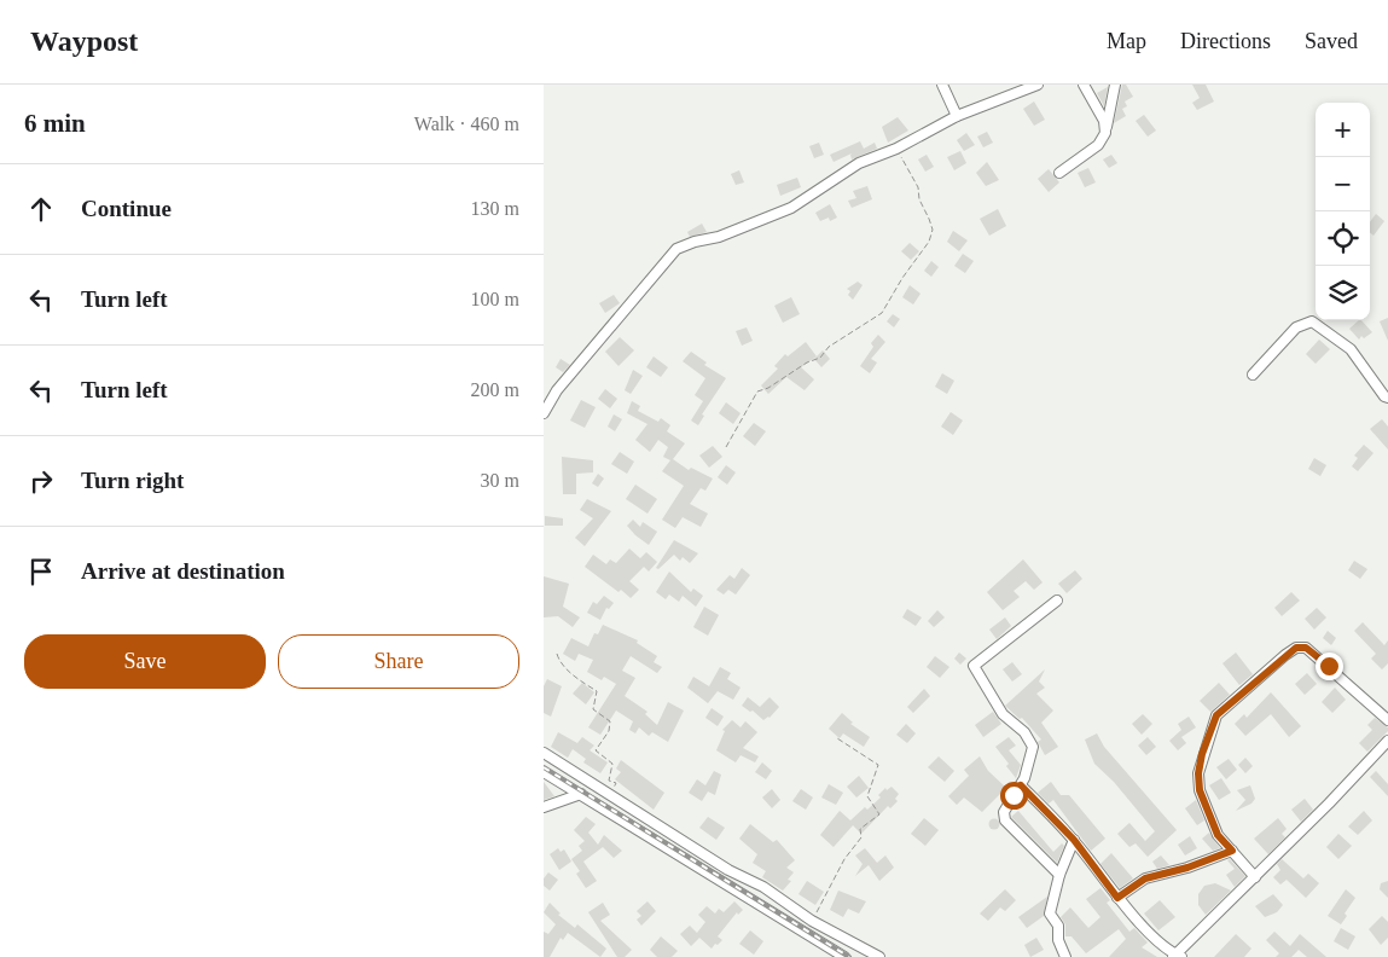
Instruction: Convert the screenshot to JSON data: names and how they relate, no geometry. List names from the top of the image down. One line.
{"page":{"header":"Waypost","nav":["Map","Directions","Saved"],"heading":["6 min","Walk · 460 m"],"map_buttons":["+","−"],"list":[["Continue","130 m"],["Turn left","100 m"],["Turn left","200 m"],["Turn right","30 m"],"Arrive at destination"],"buttons":["Save","Share"]}}
